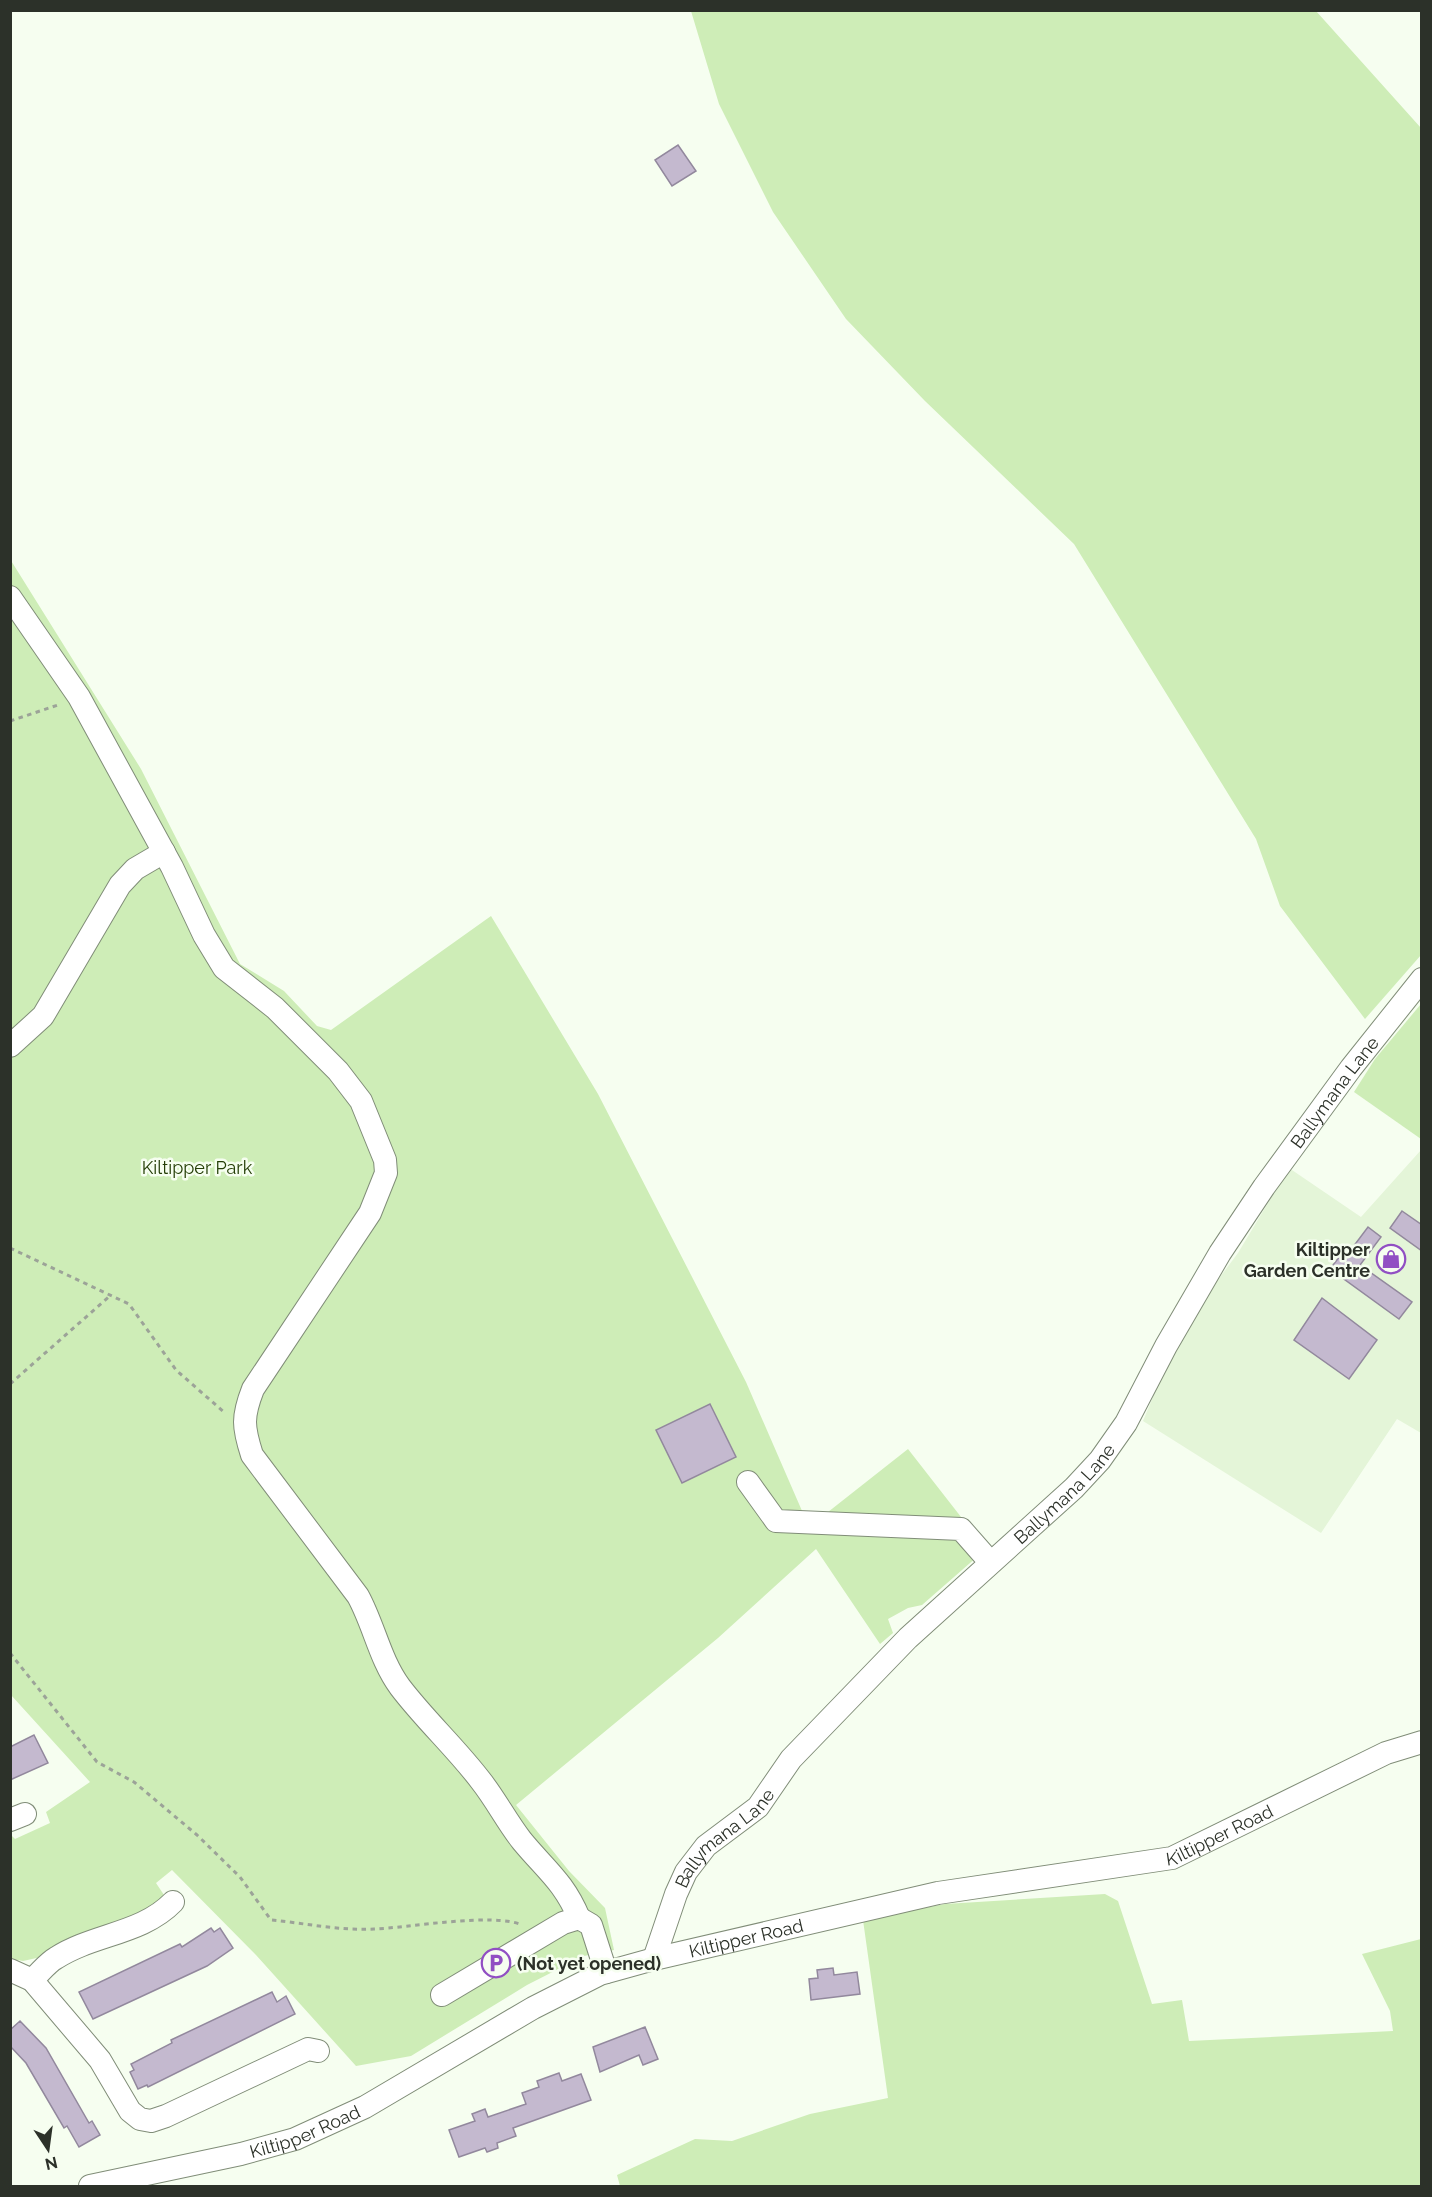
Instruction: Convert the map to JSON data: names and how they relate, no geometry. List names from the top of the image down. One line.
{"streets":{"street":["Ballymana Lane","Kiltipper Road"]},"crossings":[["Ballymana Lane","Kiltipper Road"]],"parks":["Kiltipper Park"],"places":{"shop":["Kiltipper Garden Centre"],"parking":["(Not yet opened)"]},"north":"bottom"}
